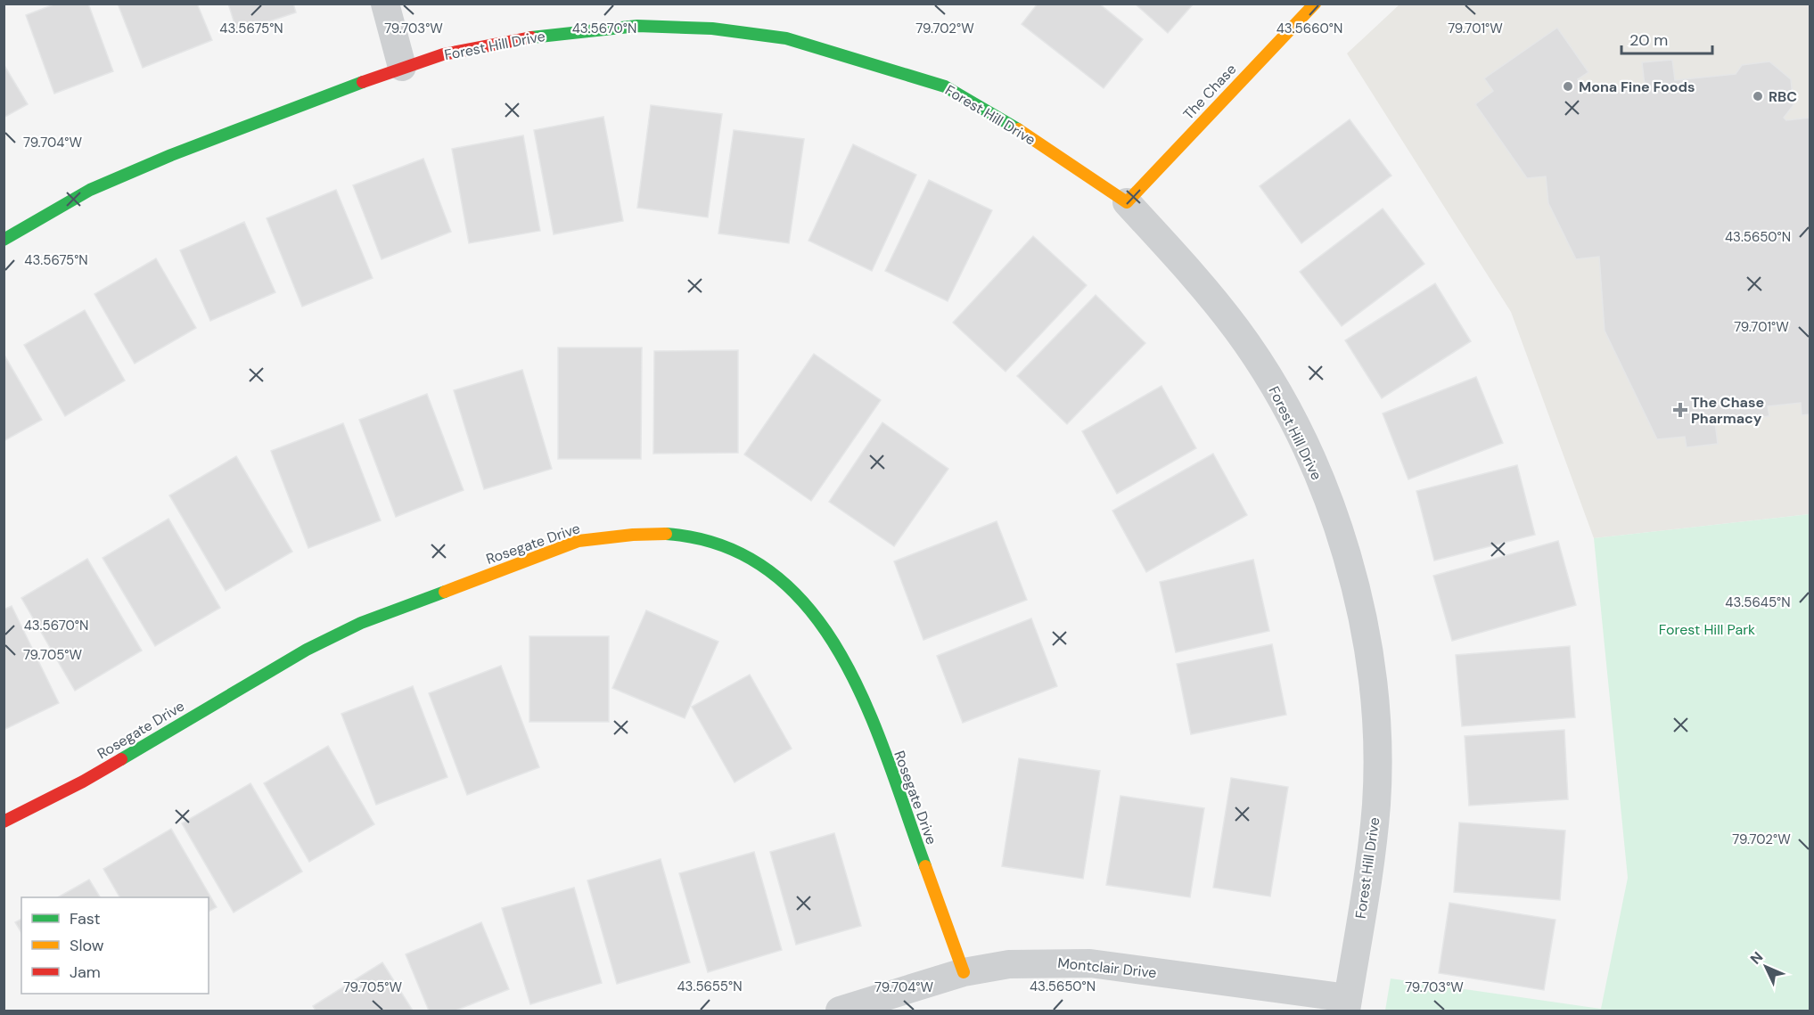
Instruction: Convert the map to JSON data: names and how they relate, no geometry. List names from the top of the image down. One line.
{"streets":{"street":["Forest Hill Drive","The Chase","Rosegate Drive","Montclair Drive"]},"crossings":[["Forest Hill Drive","The Chase"],["Forest Hill Drive","Montclair Drive"],["Rosegate Drive","Montclair Drive"]],"parks":["Forest Hill Park"],"places":{"other":["Mona Fine Foods","RBC"],"health":["The Chase Pharmacy"]},"legend":["Fast","Slow","Jam"],"scale_bar":"20 m","north":"top left","coordinates":["79.703°W","79.702°W","79.701°W","43.5675°N","43.5670°N","43.5660°N","79.704°W","43.5650°N","43.5645°N","79.705°W","43.5655°N"]}
